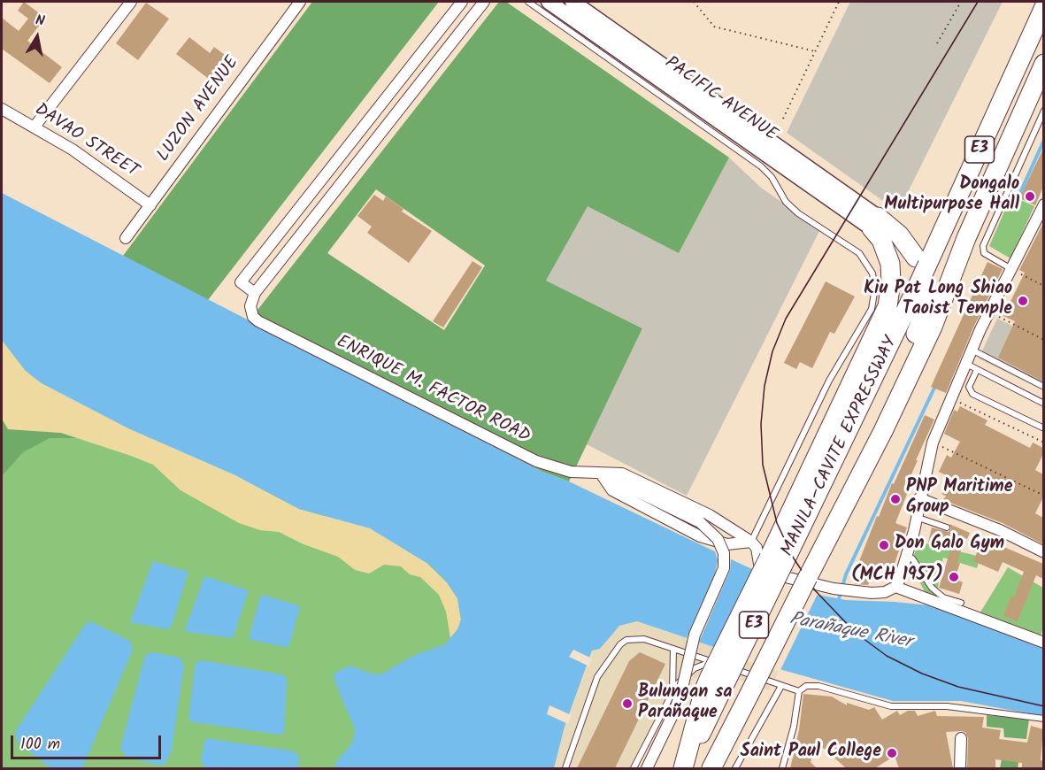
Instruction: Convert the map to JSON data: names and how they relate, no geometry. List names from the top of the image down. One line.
{"streets":{"highway":["E3","MANILA–CAVITE EXPRESSWAY"],"main road":["PACIFIC AVENUE"],"street":["LUZON AVENUE","DAVAO STREET","ENRIQUE M. FACTOR ROAD"]},"crossings":[["LUZON AVENUE","DAVAO STREET"]],"water":["Parañaque River"],"places":["Dongalo Multipurpose Hall","Kiu Pat Long Shiao Taoist Temple","PNP Maritime Group","Don Galo Gym","(MCH 1957)","Bulungan sa Parañaque","Saint Paul College"],"scale_bar":"100 m","north":"top"}
